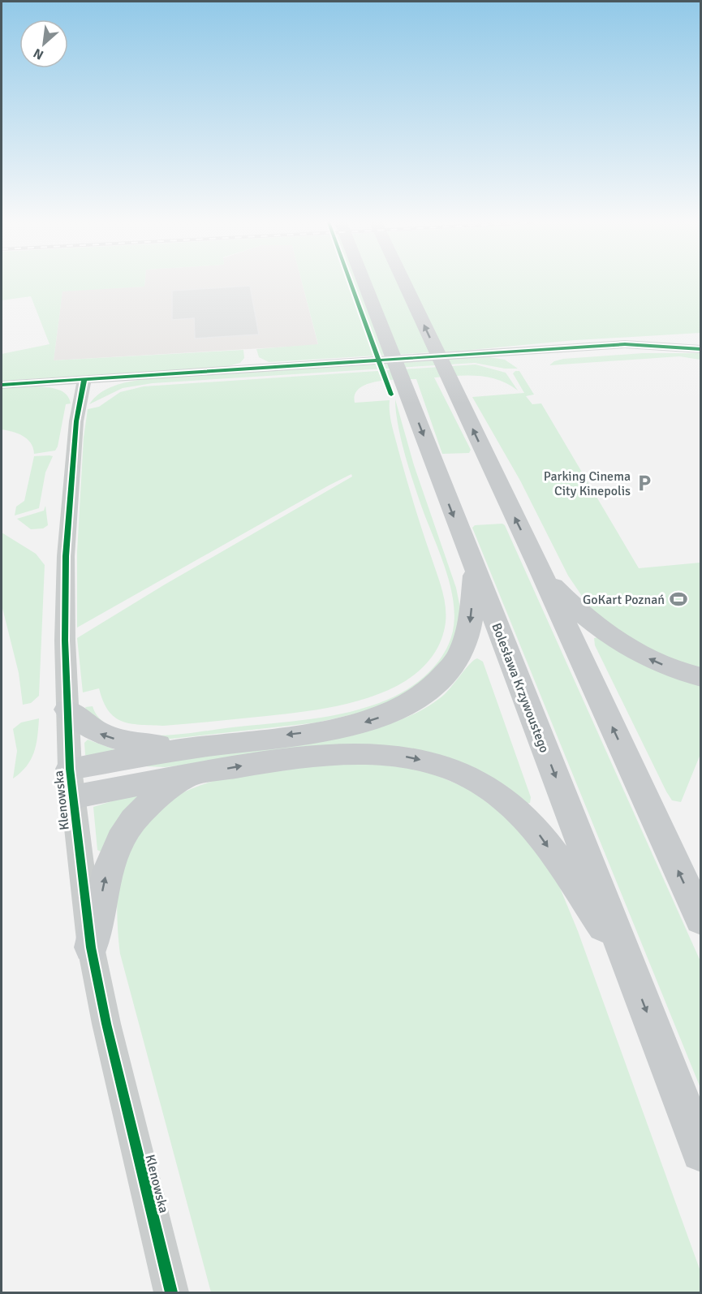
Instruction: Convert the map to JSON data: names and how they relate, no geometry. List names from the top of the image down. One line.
{"streets":{"main road":["Bolesława Krzywoustego"],"street":["Klenowska"]},"places":{"parking":["Parking Cinema City Kinepolis"],"sports":["GoKart Poznań"]},"north":"bottom left"}
